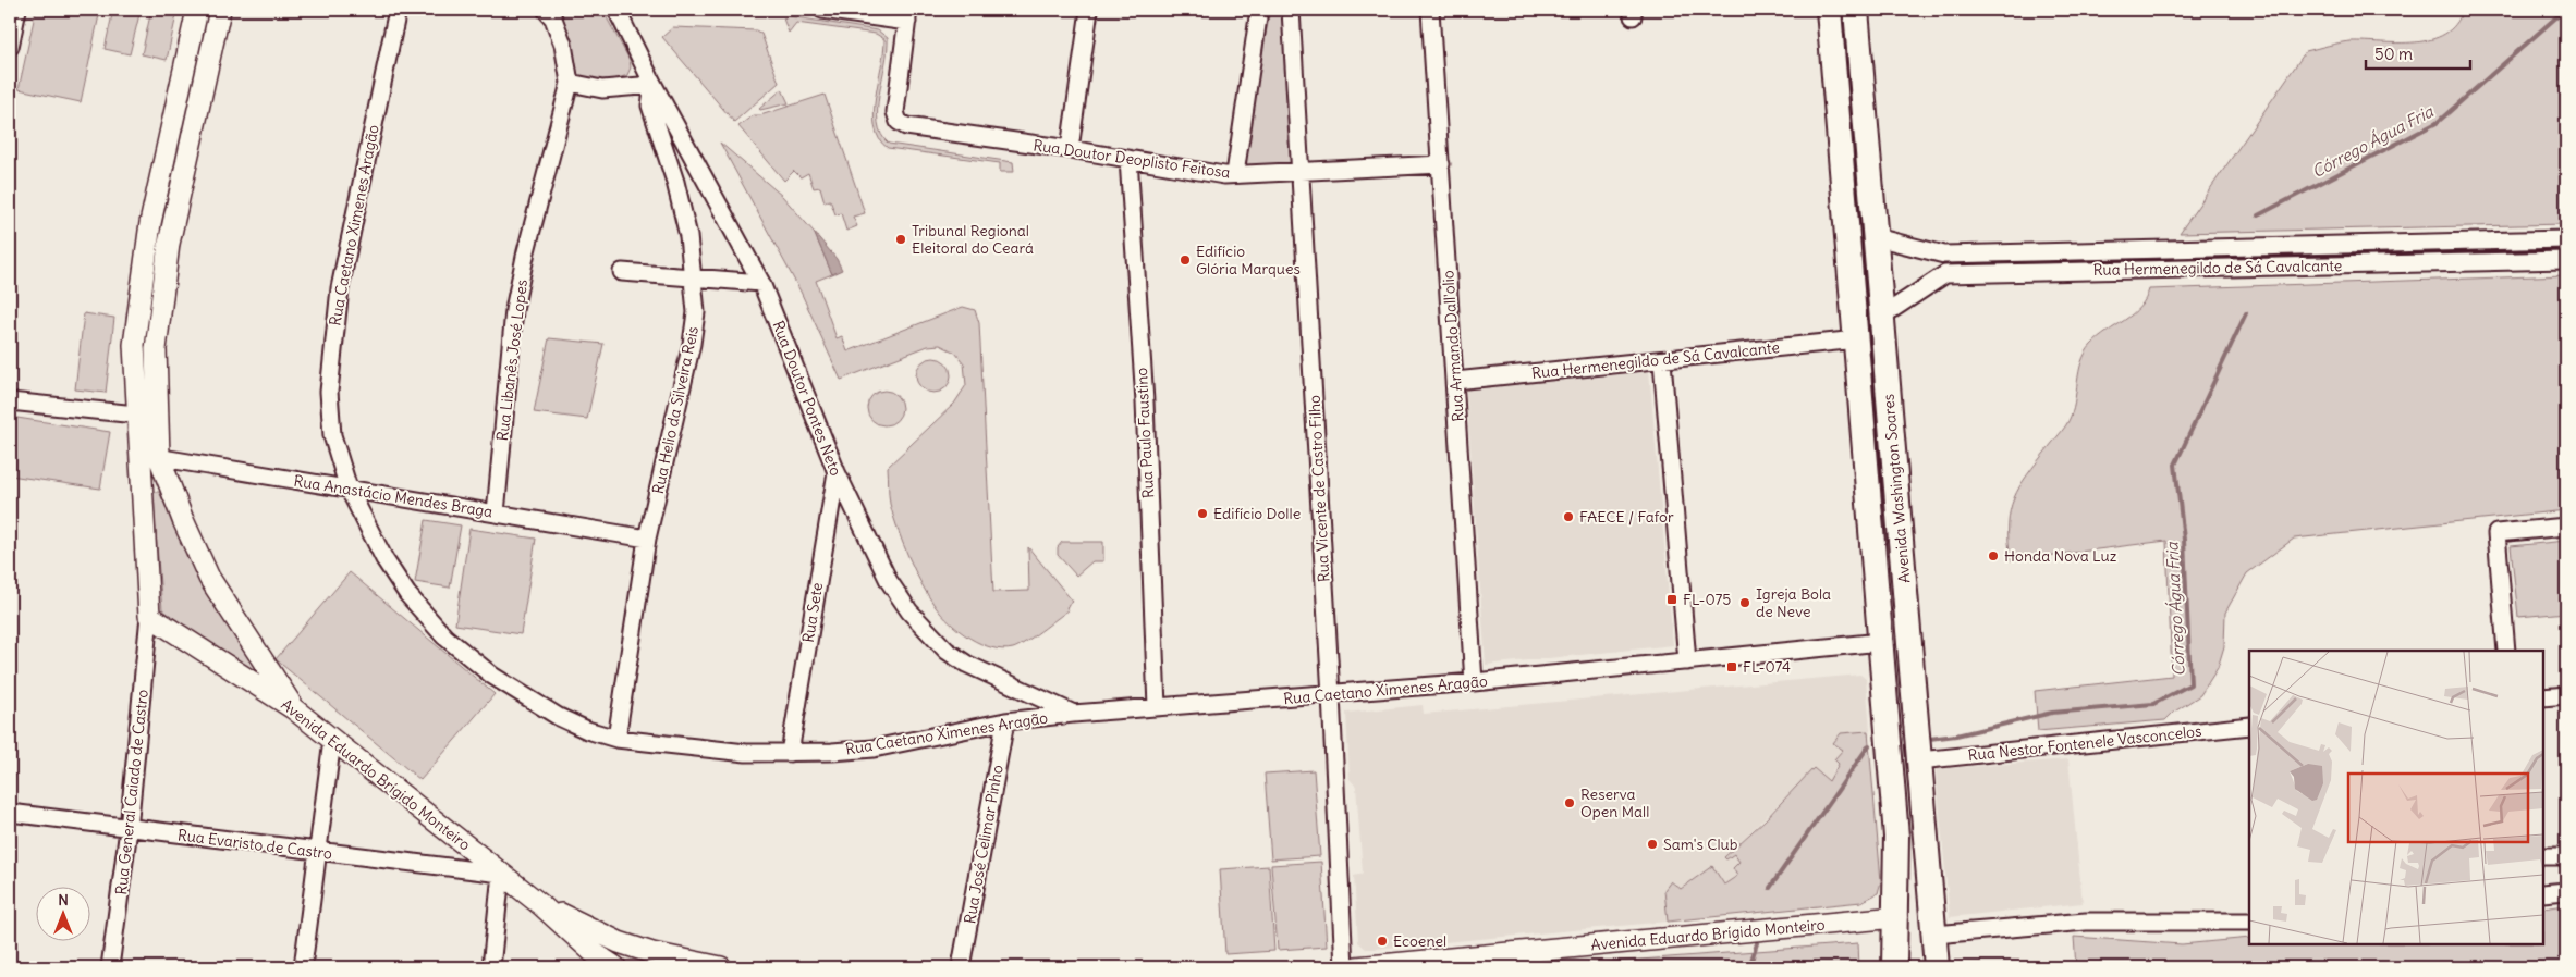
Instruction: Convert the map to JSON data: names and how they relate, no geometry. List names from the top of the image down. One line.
{"streets":{"highway":["Avenida Washington Soares"],"main road":["Avenida Eduardo Brígido Monteiro"],"street":["Rua Doutor Deoplisto Feitosa","Rua Caetano Ximenes Aragão","Rua Hermenegildo de Sá Cavalcante","Rua Armando Dall'olio","Rua Libanês José Lopes","Rua Doutor Pontes Neto","Rua Helio da Silveira Reis","Rua Paulo Faustino","Rua Vicente de Castro Filho","Rua Anastácio Mendes Braga","Rua Sete","Rua Nestor Fontenele Vasconcelos","Rua General Caiado de Castro","Rua Evaristo de Castro","Rua José Celimar Pinho"]},"crossings":[["Rua Doutor Deoplisto Feitosa","Rua Armando Dall'olio"],["Rua Doutor Deoplisto Feitosa","Rua Paulo Faustino"],["Rua Doutor Deoplisto Feitosa","Rua Vicente de Castro Filho"],["Rua Caetano Ximenes Aragão","Rua Armando Dall'olio"],["Rua Caetano Ximenes Aragão","Rua Doutor Pontes Neto"],["Rua Caetano Ximenes Aragão","Rua Helio da Silveira Reis"],["Rua Caetano Ximenes Aragão","Rua Paulo Faustino"],["Rua Caetano Ximenes Aragão","Rua Vicente de Castro Filho"],["Rua Caetano Ximenes Aragão","Avenida Washington Soares"],["Rua Caetano Ximenes Aragão","Rua Anastácio Mendes Braga"],["Rua Caetano Ximenes Aragão","Rua Sete"],["Rua Caetano Ximenes Aragão","Rua José Celimar Pinho"],["Rua Hermenegildo de Sá Cavalcante","Rua Armando Dall'olio"],["Rua Hermenegildo de Sá Cavalcante","Avenida Washington Soares"],["Rua Libanês José Lopes","Rua Anastácio Mendes Braga"],["Rua Doutor Pontes Neto","Rua Helio da Silveira Reis"],["Rua Doutor Pontes Neto","Rua Sete"],["Rua Helio da Silveira Reis","Rua Anastácio Mendes Braga"],["Avenida Washington Soares","Rua Nestor Fontenele Vasconcelos"],["Avenida Washington Soares","Avenida Eduardo Brígido Monteiro"],["Avenida Eduardo Brígido Monteiro","Rua General Caiado de Castro"],["Avenida Eduardo Brígido Monteiro","Rua Evaristo de Castro"],["Rua General Caiado de Castro","Rua Evaristo de Castro"]],"water":["Córrego Água Fria"],"places":{"other":["Tribunal Regional Eleitoral do Ceará","Edifício Glória Marques","Edifício Dolle","FAECE / Fafor","Honda Nova Luz","Igreja Bola de Neve","Reserva Open Mall","Sam's Club","Ecoenel"],"transit":["FL-075","FL-074"]},"scale_bar":"50 m","north":"top"}
